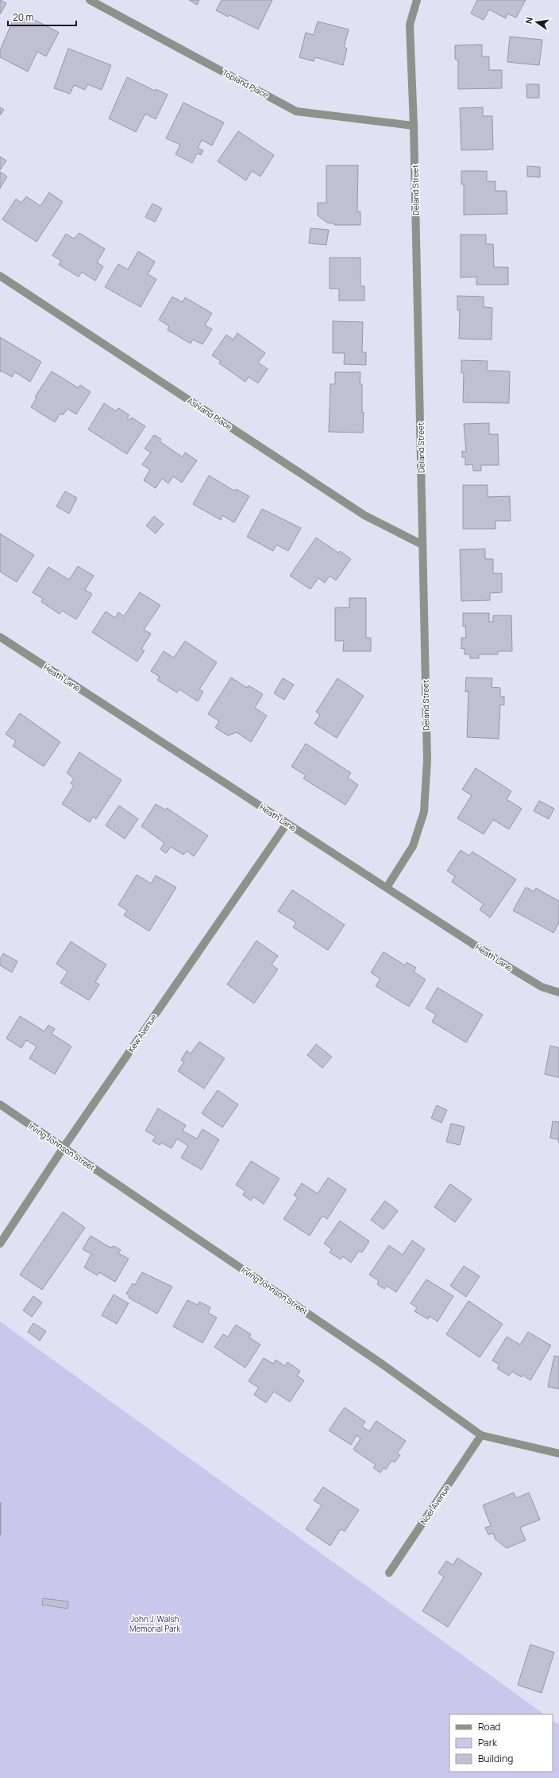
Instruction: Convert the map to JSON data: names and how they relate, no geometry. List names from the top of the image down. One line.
{"streets":{"street":["Topland Place","Deland Street","Ashland Place","Heath Lane","Kew Avenue","Irving Johnson Street","Noel Avenue"]},"crossings":[["Topland Place","Deland Street"],["Deland Street","Ashland Place"],["Deland Street","Heath Lane"],["Heath Lane","Kew Avenue"],["Kew Avenue","Irving Johnson Street"],["Irving Johnson Street","Noel Avenue"]],"parks":["John J. Walsh Memorial Park"],"legend":["Road","Park","Building"],"scale_bar":"20 m","north":"left"}
